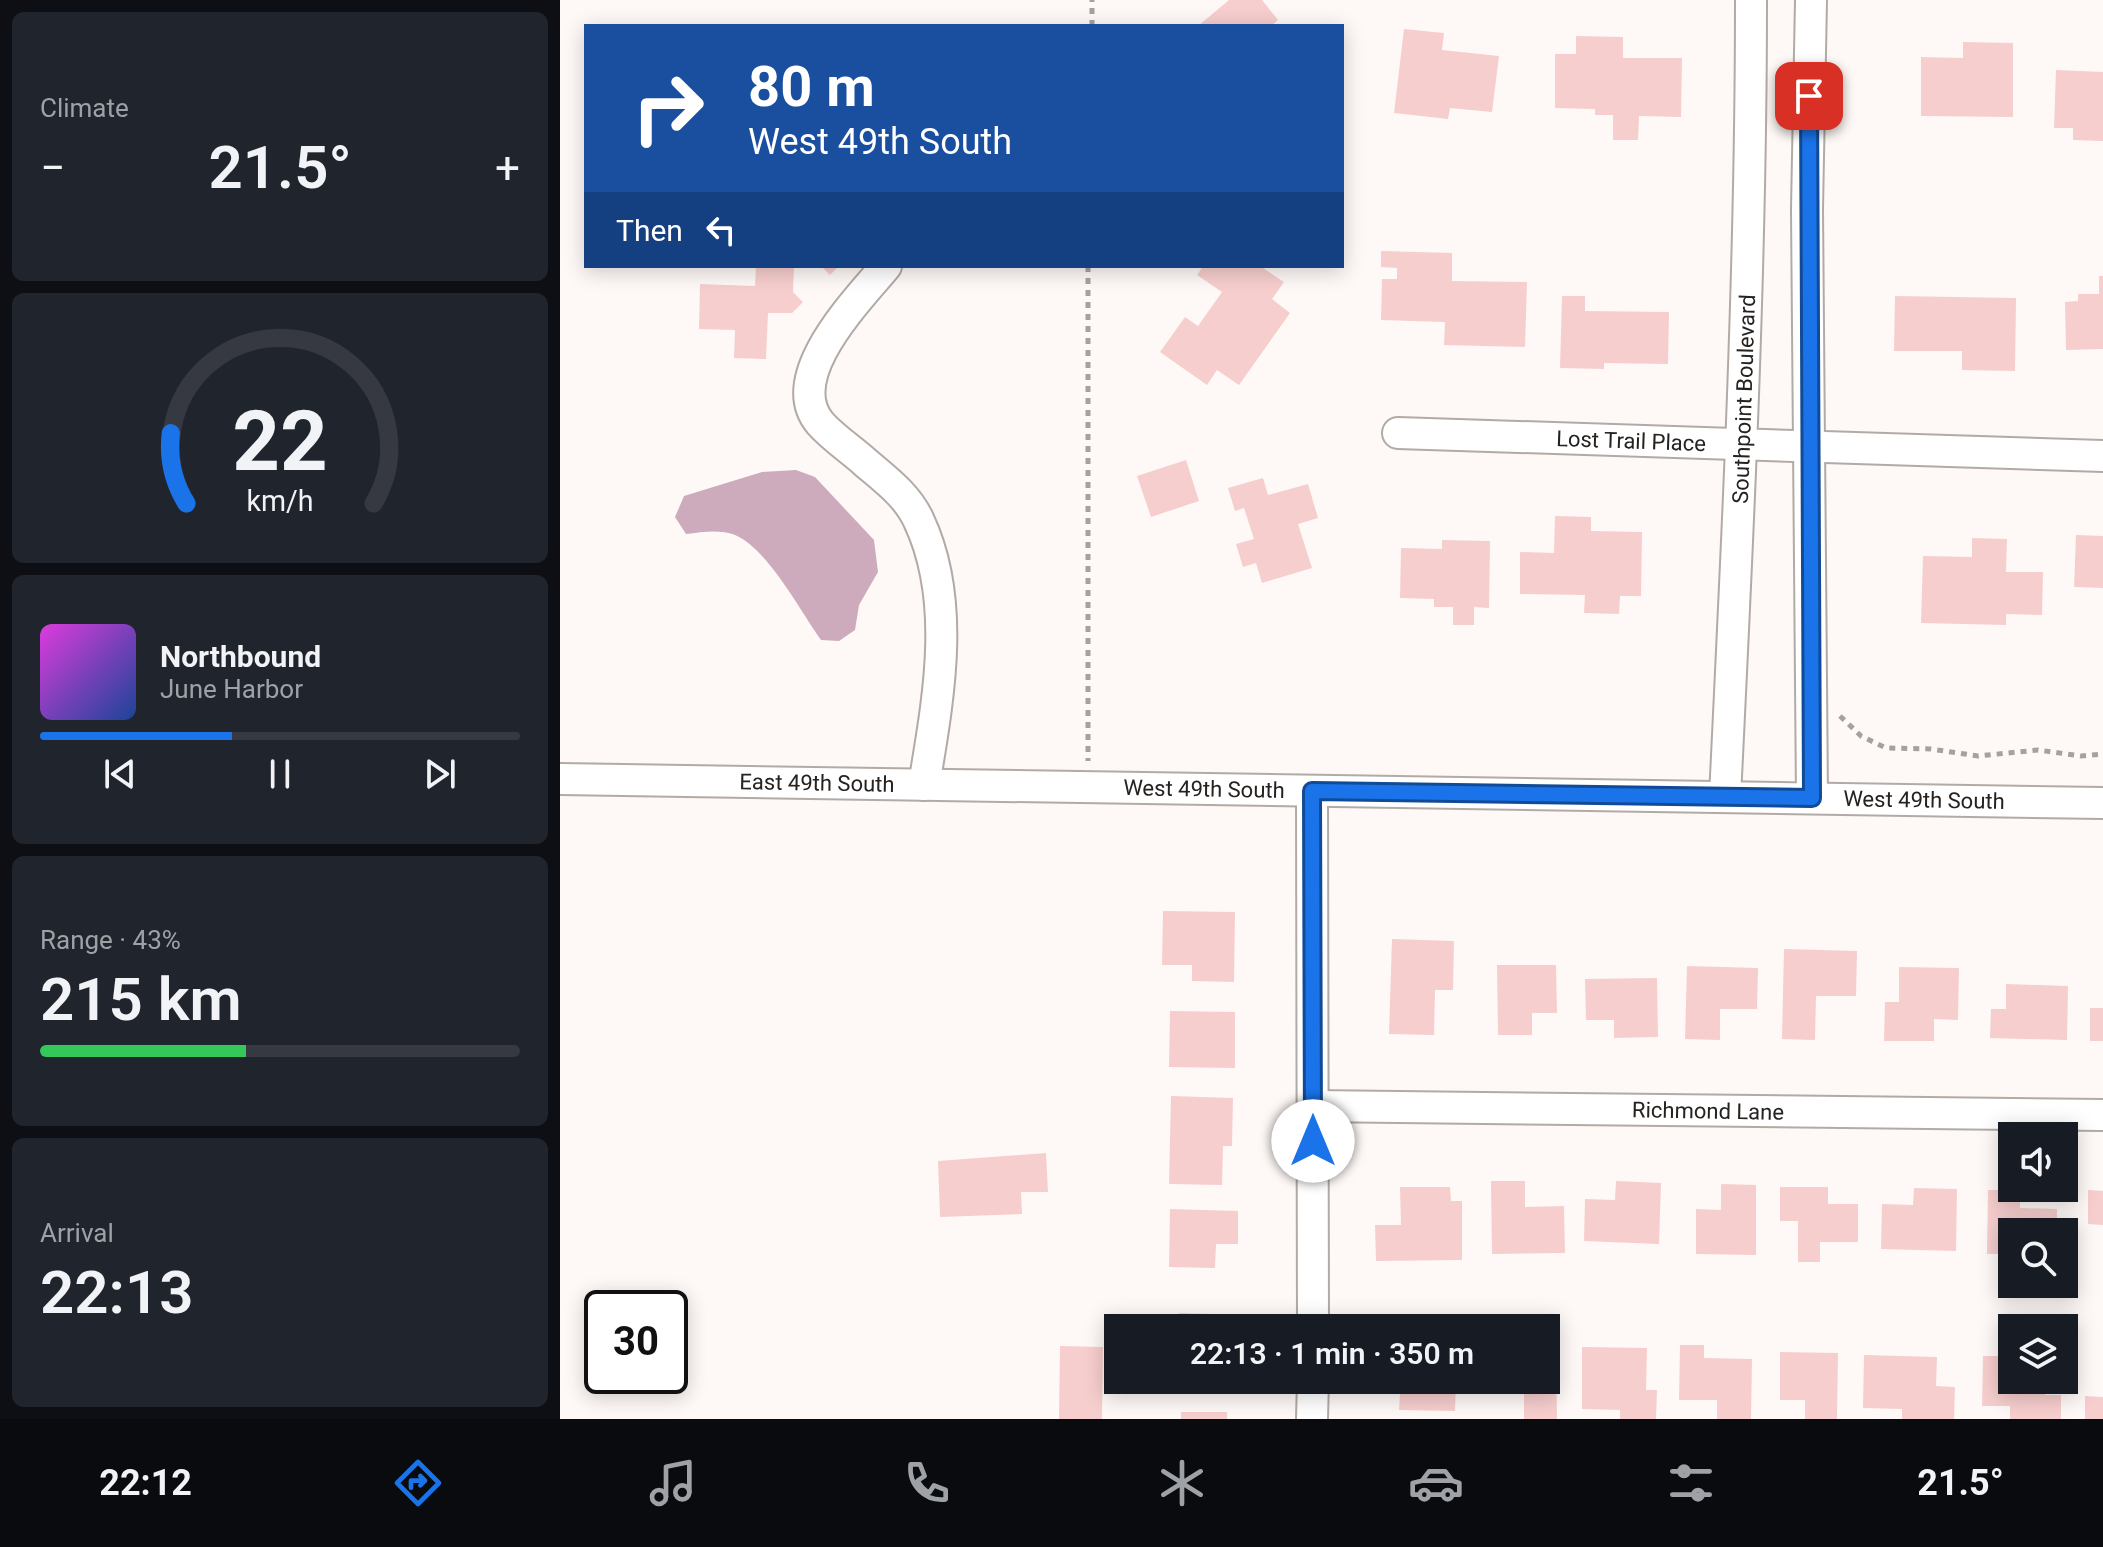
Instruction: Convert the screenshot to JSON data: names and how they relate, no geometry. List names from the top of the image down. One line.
{"streets":{"street":["Southpoint Boulevard","Lost Trail Place","East 49th South","West 49th South","Richmond Lane"]},"crossings":[["Southpoint Boulevard","Lost Trail Place"],["Southpoint Boulevard","West 49th South"],["East 49th South","West 49th South"]],"page":{"tile":["Climate",["Range · 43%","215 km"],["Arrival","22:13"]],"turn":["80 m","West 49th South"],"heat":["−","21.5°","+"],"then":"Then","song":["Northbound","June Harbor"],"limit":"30","trip":"22:13 · 1 min · 350 m","tabs":["22:12","21.5°"],"gauge":["22","km/h"]}}
